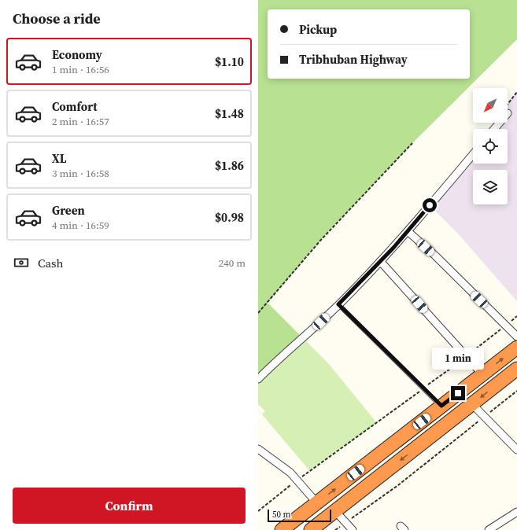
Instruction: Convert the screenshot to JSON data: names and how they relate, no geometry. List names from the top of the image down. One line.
{"scale_bar":"50 m","north":"bottom left","page":{"heading":"Choose a ride","banner":["Pickup","Tribhuban Highway"],"list":[{"name":"Economy","note":"1 min · 16:56","value":"$1.10"},{"name":"Comfort","note":"2 min · 16:57","value":"$1.48"},{"name":"XL","note":"3 min · 16:58","value":"$1.86"},{"name":"Green","note":"4 min · 16:59","value":"$0.98"}],"pay":["Cash","240 m"],"bubble":"1 min","buttons":"Confirm","scale":"50 m"}}
